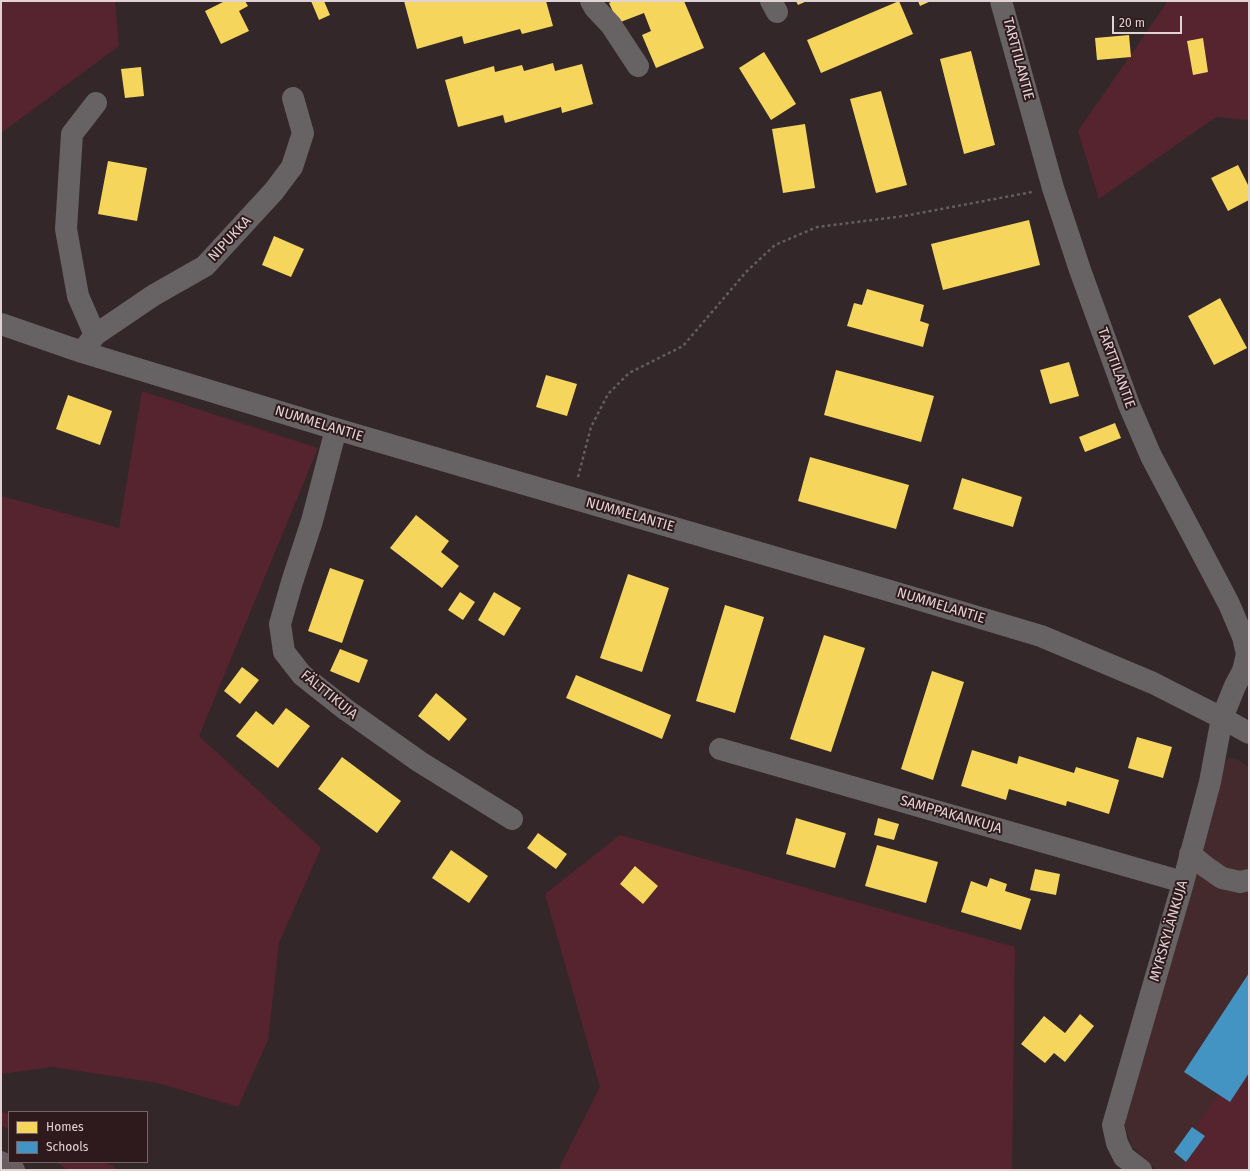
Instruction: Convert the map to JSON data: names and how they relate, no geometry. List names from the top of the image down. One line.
{"streets":{"street":["TARTTILANTIE","NIPUKKA","NUMMELANTIE","FÄLTTIKUJA","SAMPPAKANKUJA","MYRSKYLÄNKUJA"]},"crossings":[["TARTTILANTIE","NUMMELANTIE"],["TARTTILANTIE","MYRSKYLÄNKUJA"],["NIPUKKA","NUMMELANTIE"],["NUMMELANTIE","FÄLTTIKUJA"],["NUMMELANTIE","MYRSKYLÄNKUJA"],["SAMPPAKANKUJA","MYRSKYLÄNKUJA"]],"legend":["Homes","Schools"],"scale_bar":"20 m"}
